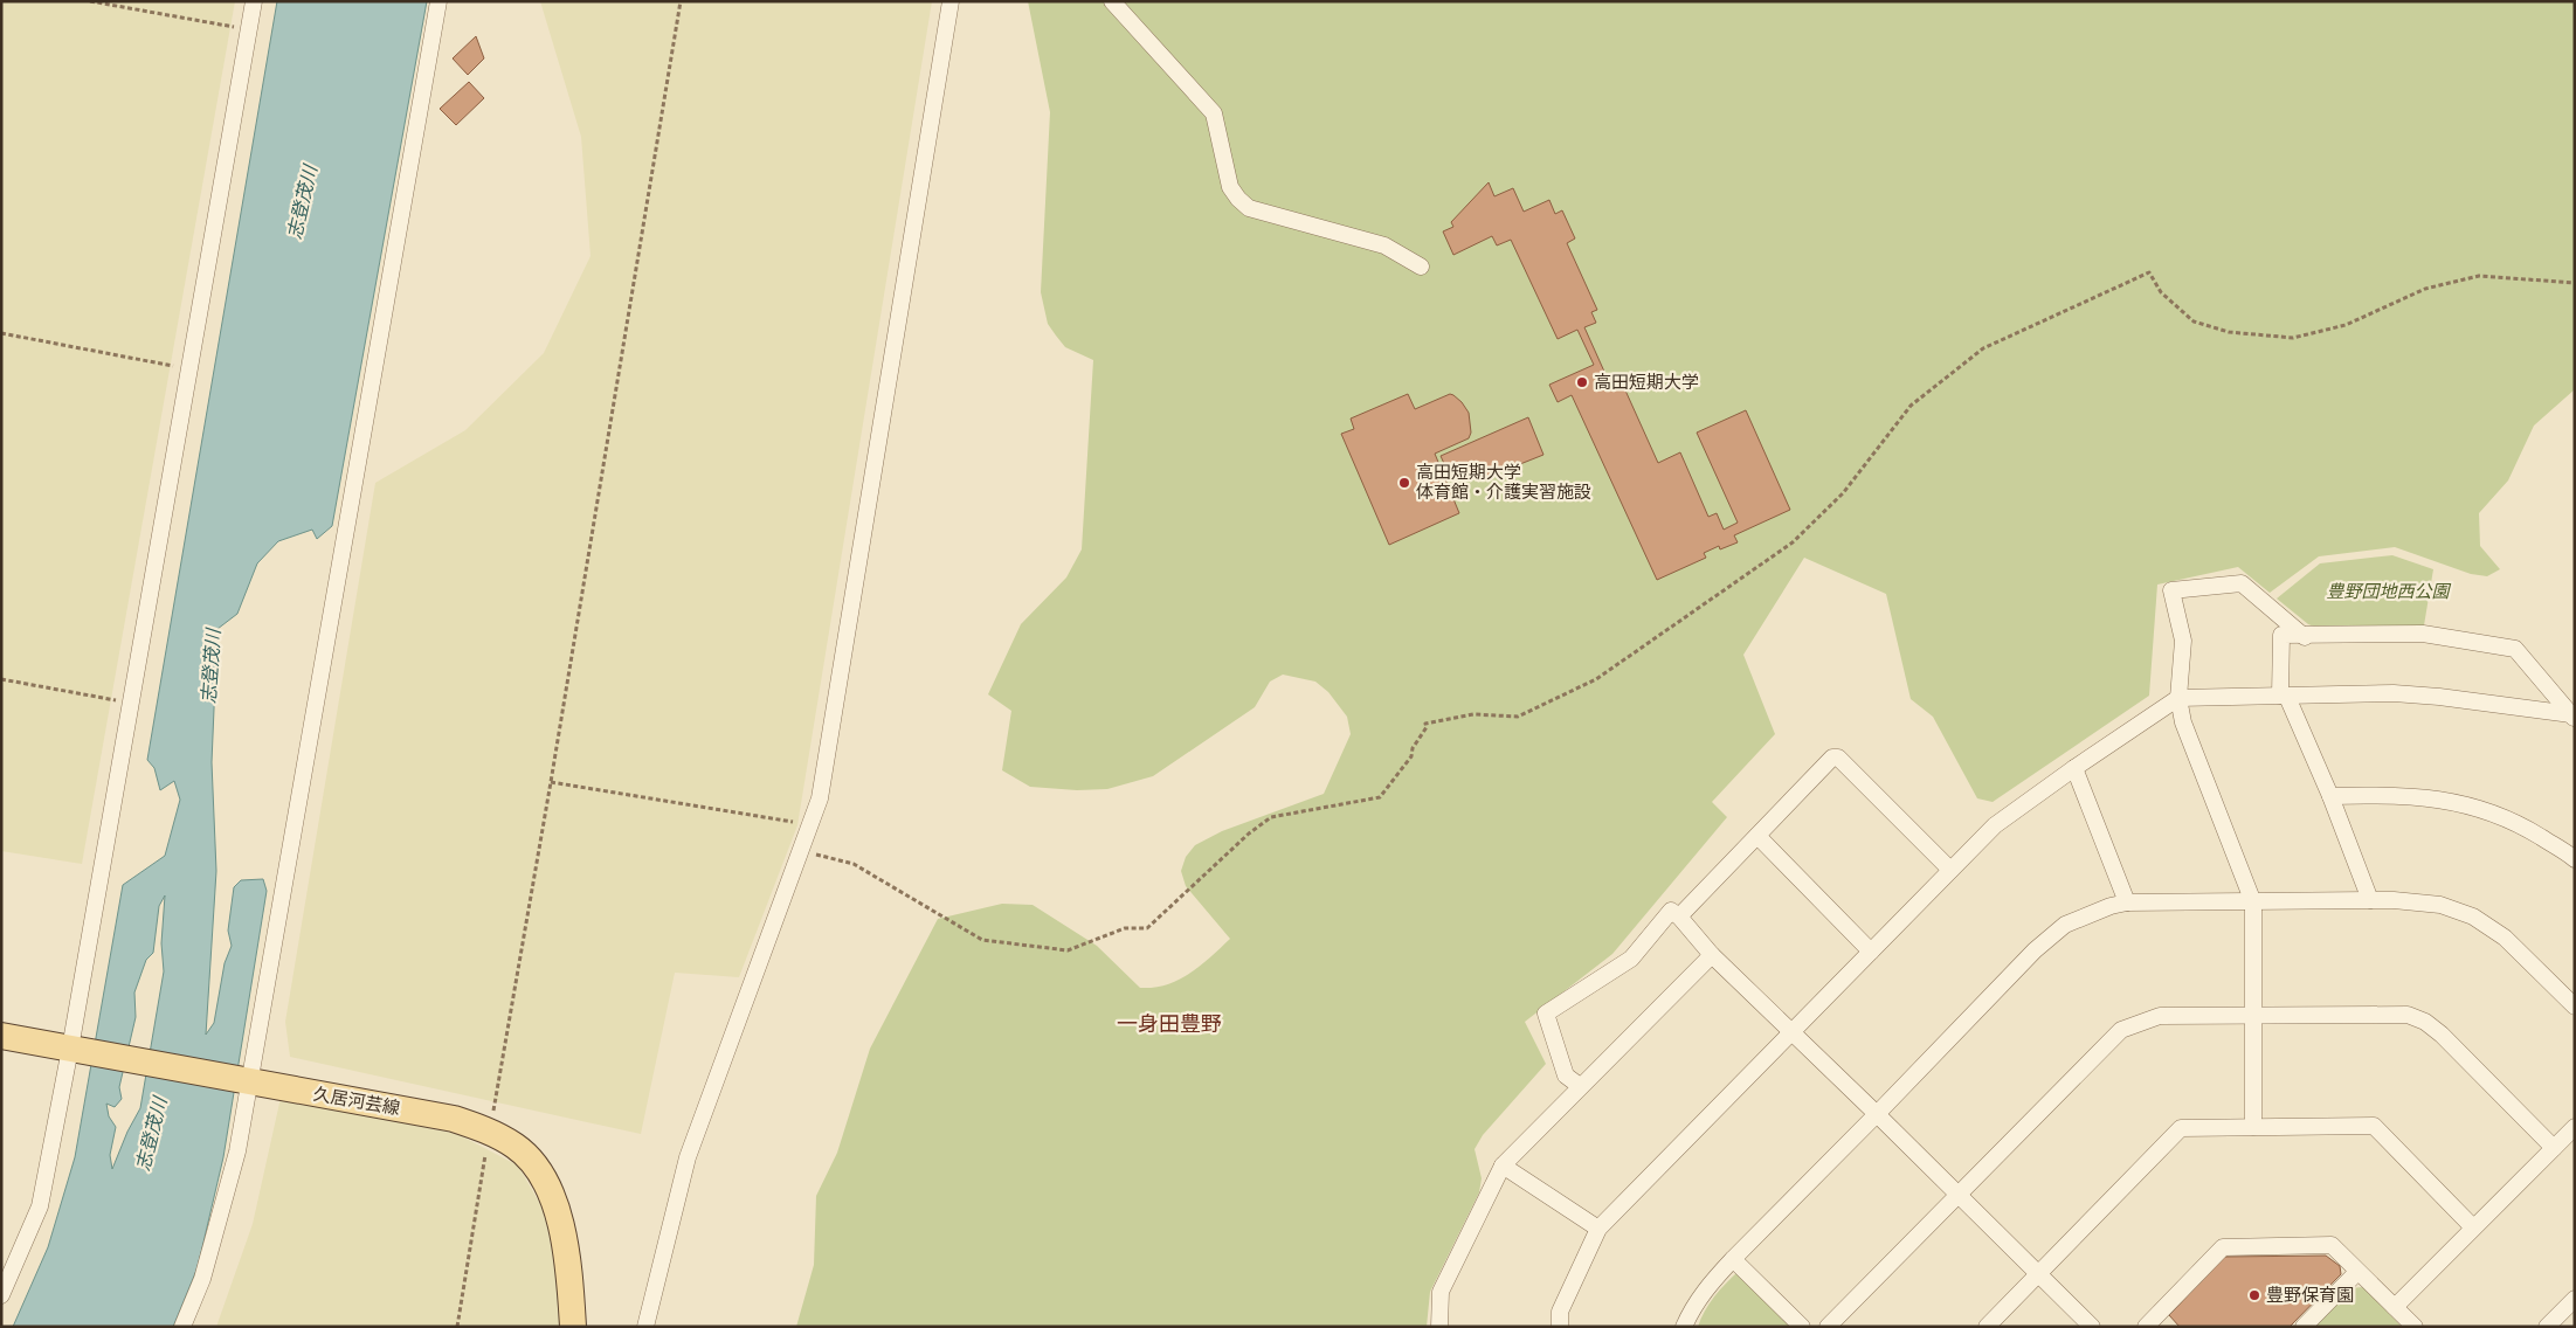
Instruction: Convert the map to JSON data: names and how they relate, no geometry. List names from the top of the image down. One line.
{"streets":{"main road":["久居河芸線"]},"districts":["一身田豊野"],"water":["志登茂川"],"parks":["豊野団地西公園"],"places":["高田短期大学","高田短期大学 体育館・介護実習施設","豊野保育園"]}
